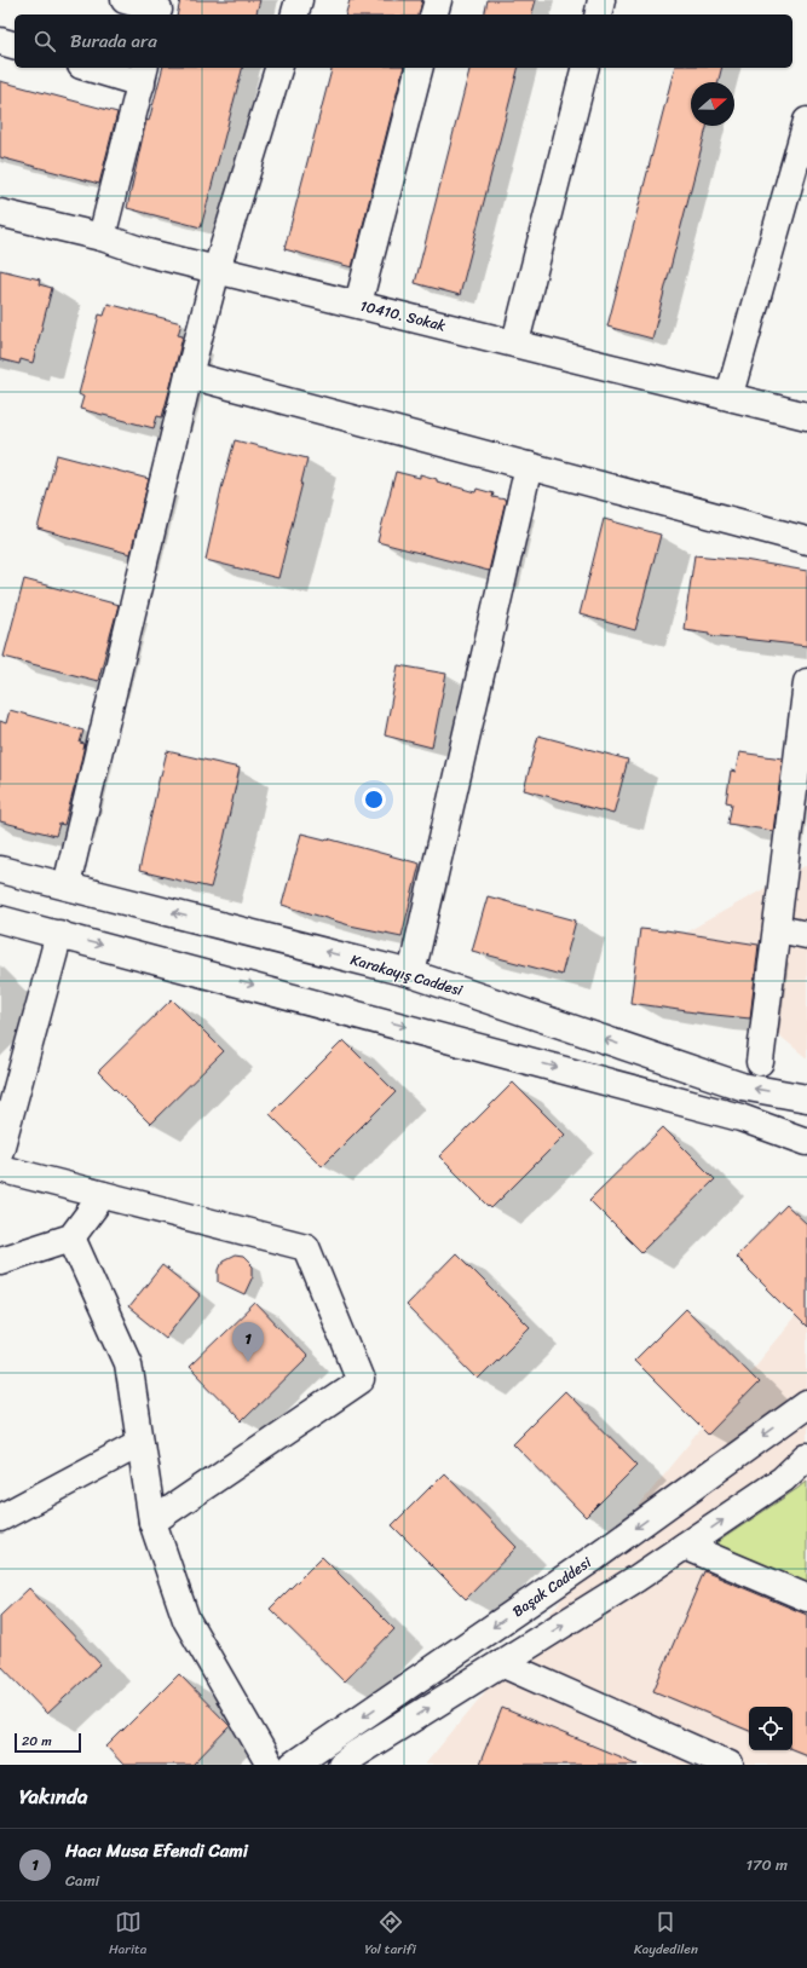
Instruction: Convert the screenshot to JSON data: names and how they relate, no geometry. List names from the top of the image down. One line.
{"streets":{"street":["10410. Sokak","Karakayış Caddesi","Başak Caddesi"]},"scale_bar":"20 m","north":"right","page":{"search":"Burada ara","pins":"1","scale":"20 m","heading":"Yakında","list":[{"mark":"1","name":"Hacı Musa Efendi Cami","note":"Cami","value":"170 m"}],"nav":["Harita","Yol tarifi","Kaydedilen"]}}
